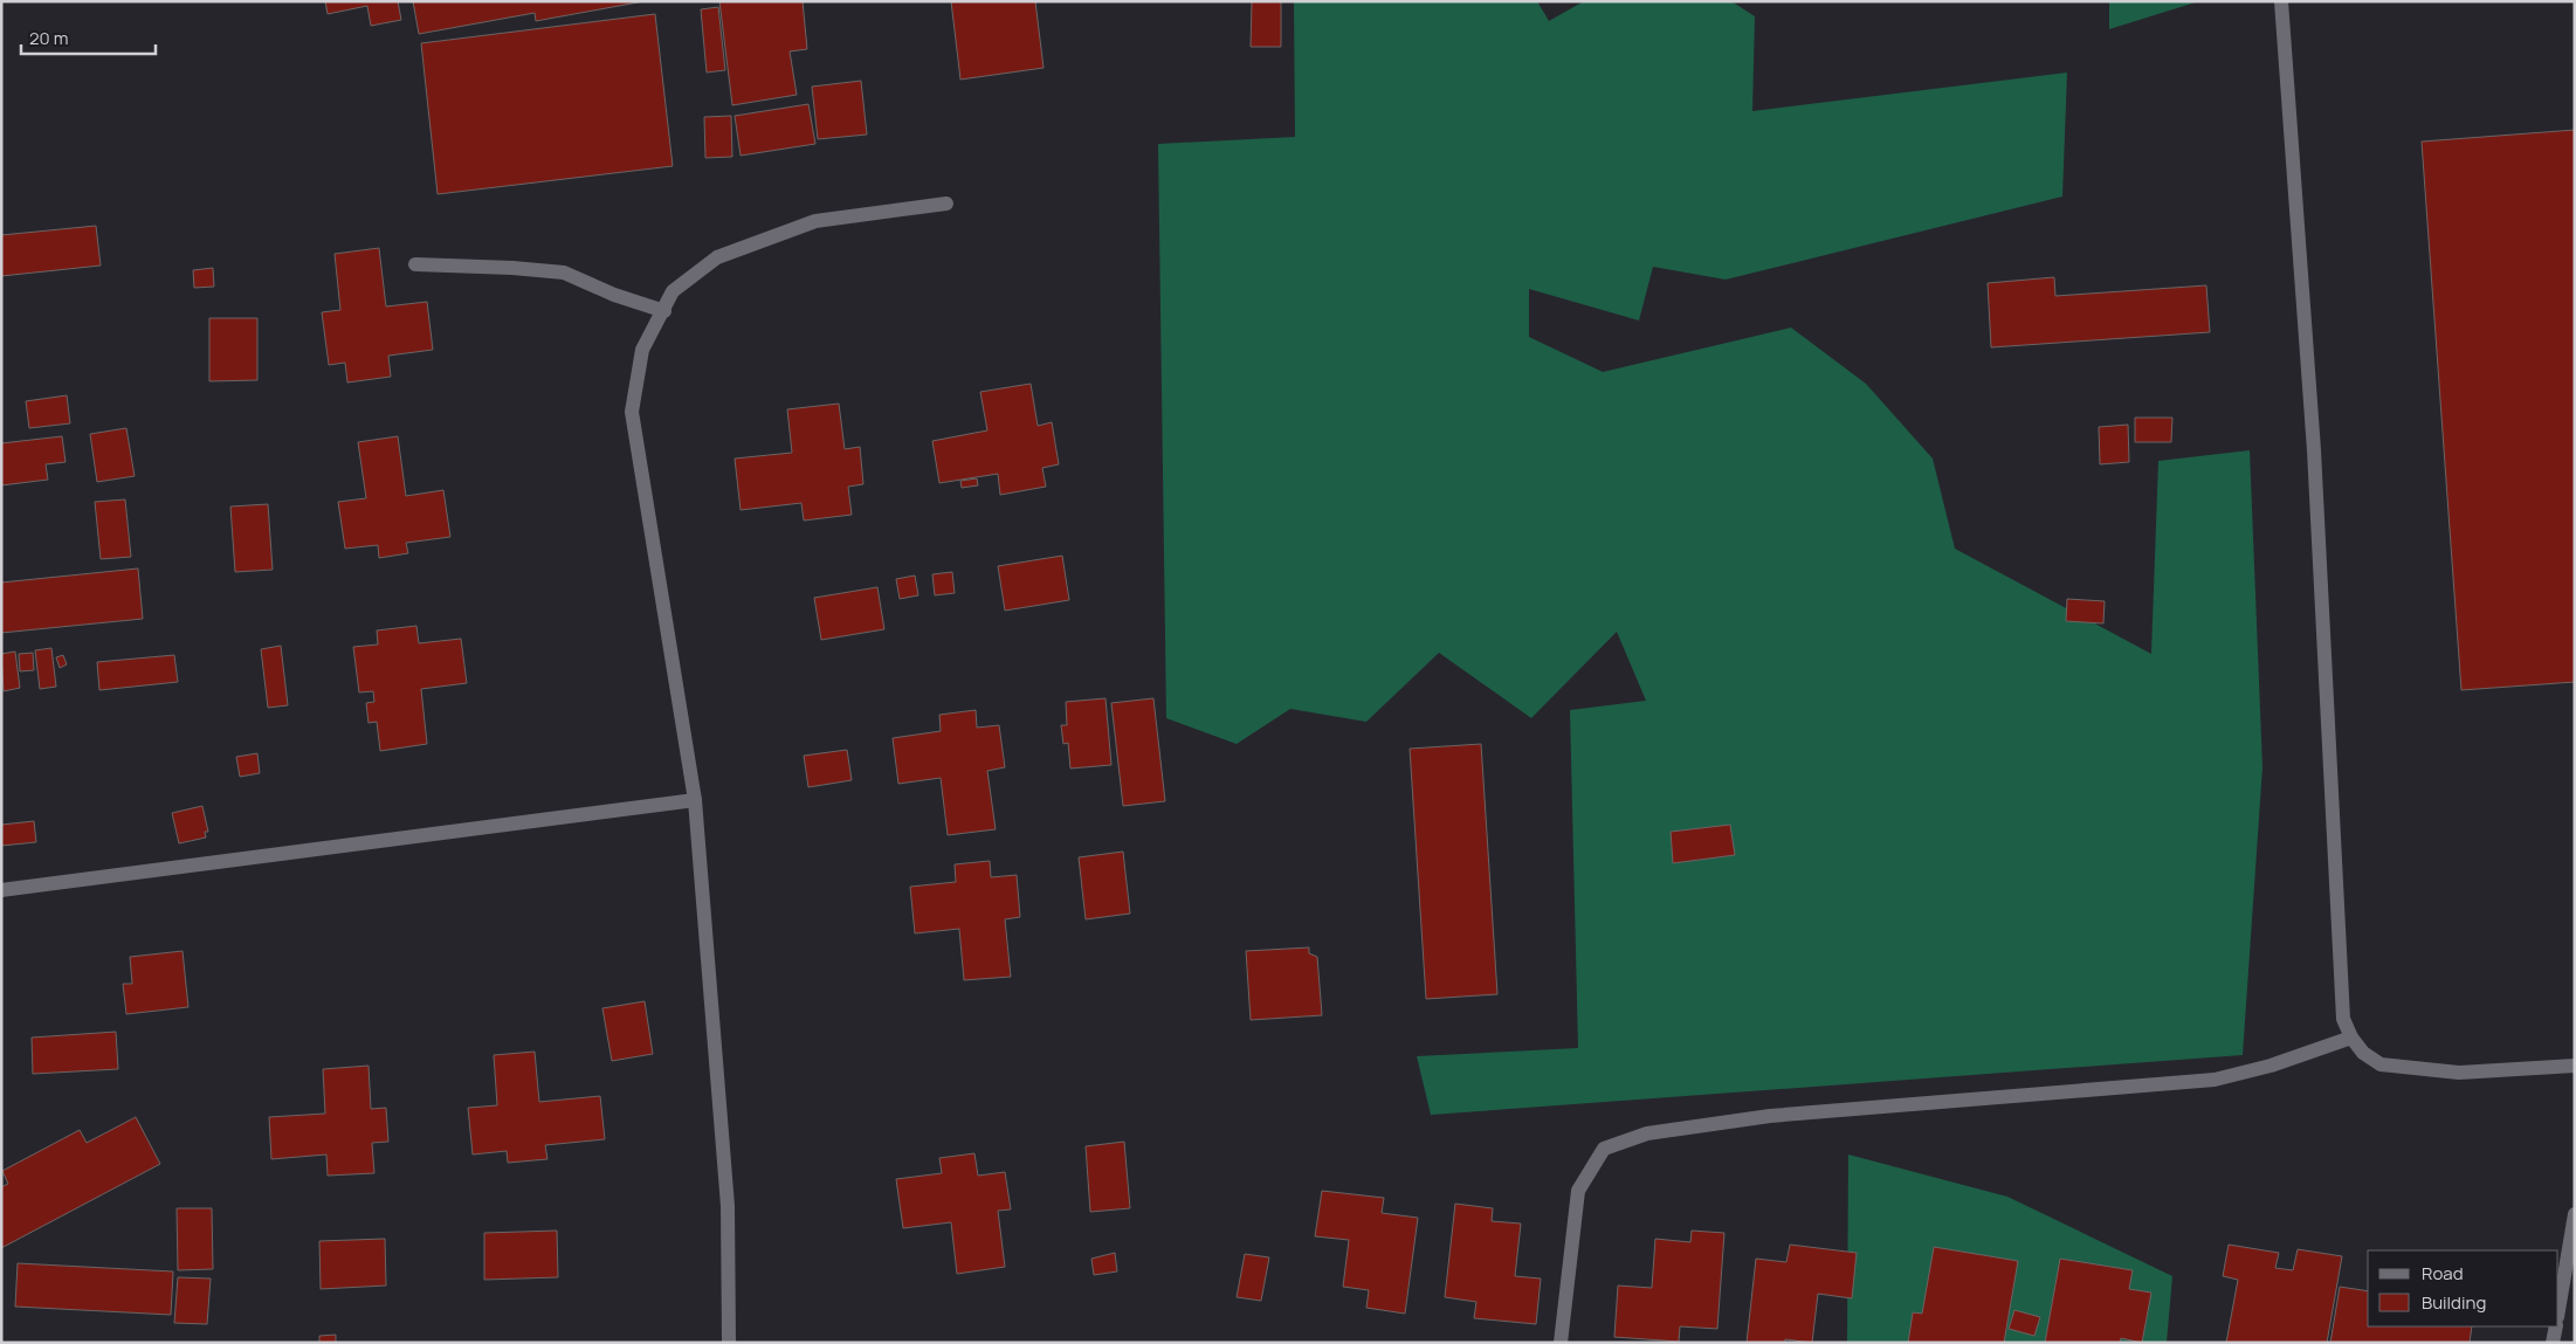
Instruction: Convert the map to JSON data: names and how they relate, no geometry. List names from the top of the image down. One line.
{"legend":["Road","Building"],"scale_bar":"20 m"}
